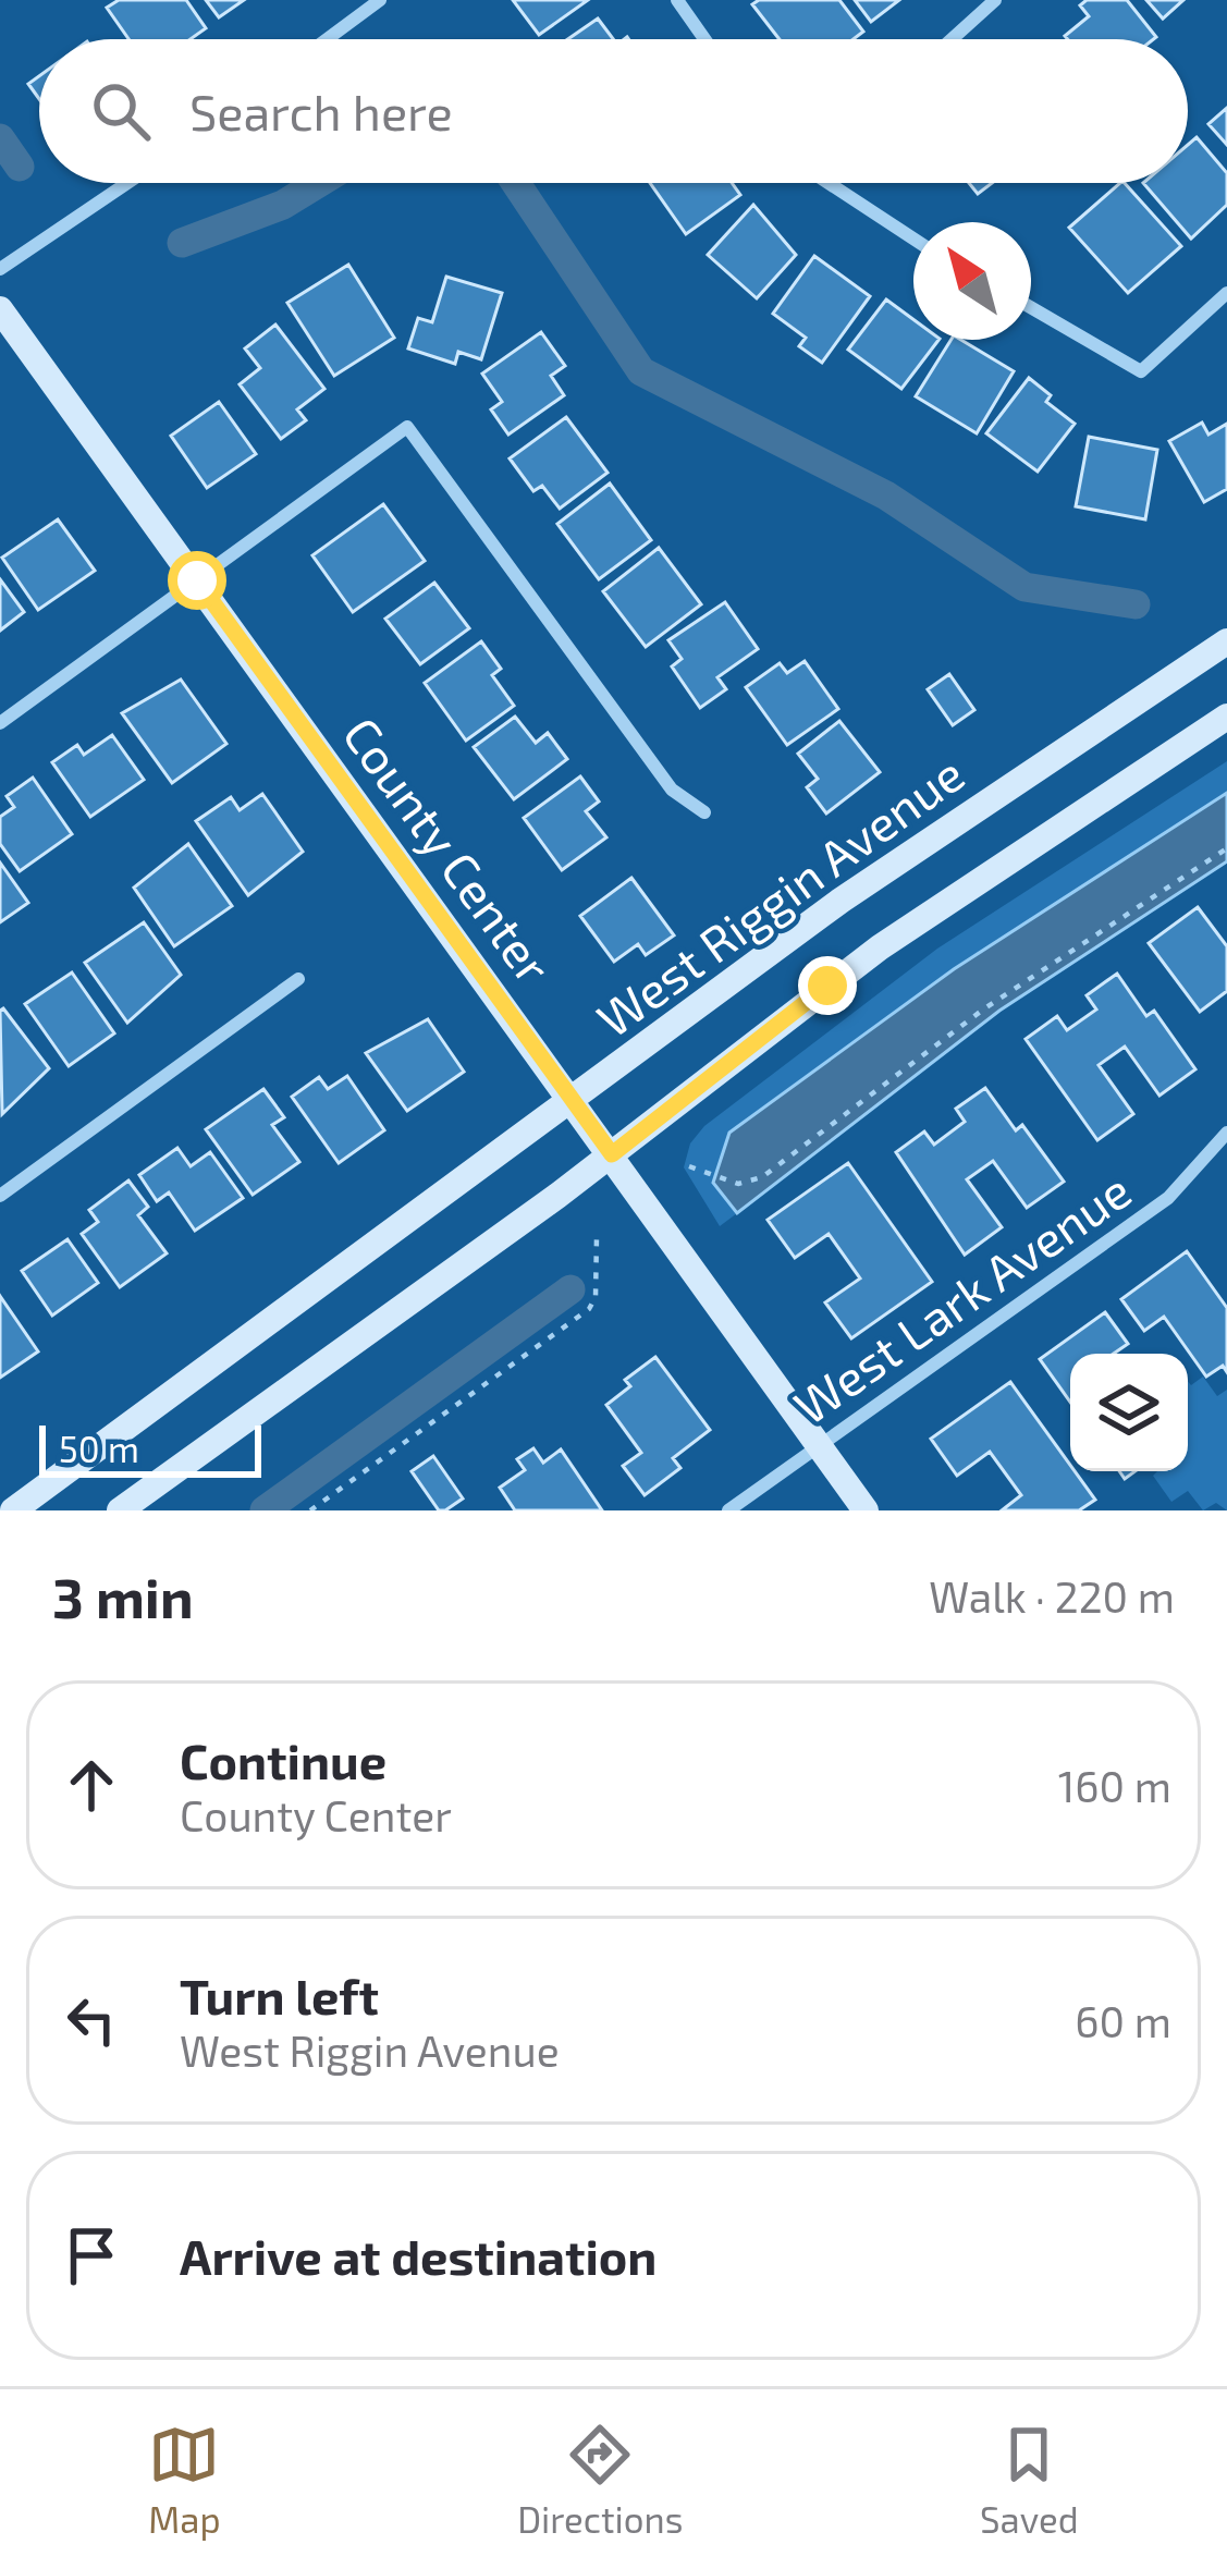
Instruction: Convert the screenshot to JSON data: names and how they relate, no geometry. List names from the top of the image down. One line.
{"streets":{"main road":["County Center","West Riggin Avenue"],"street":["West Lark Avenue"]},"crossings":[["County Center","West Riggin Avenue"],["County Center","West Lark Avenue"]],"scale_bar":"50 m","north":"top left","page":{"search":"Search here","scale":"50 m","heading":["3 min","Walk · 220 m"],"list":[["Continue","County Center","160 m"],["Turn left","West Riggin Avenue","60 m"],"Arrive at destination"],"nav":["Map","Directions","Saved"]}}
